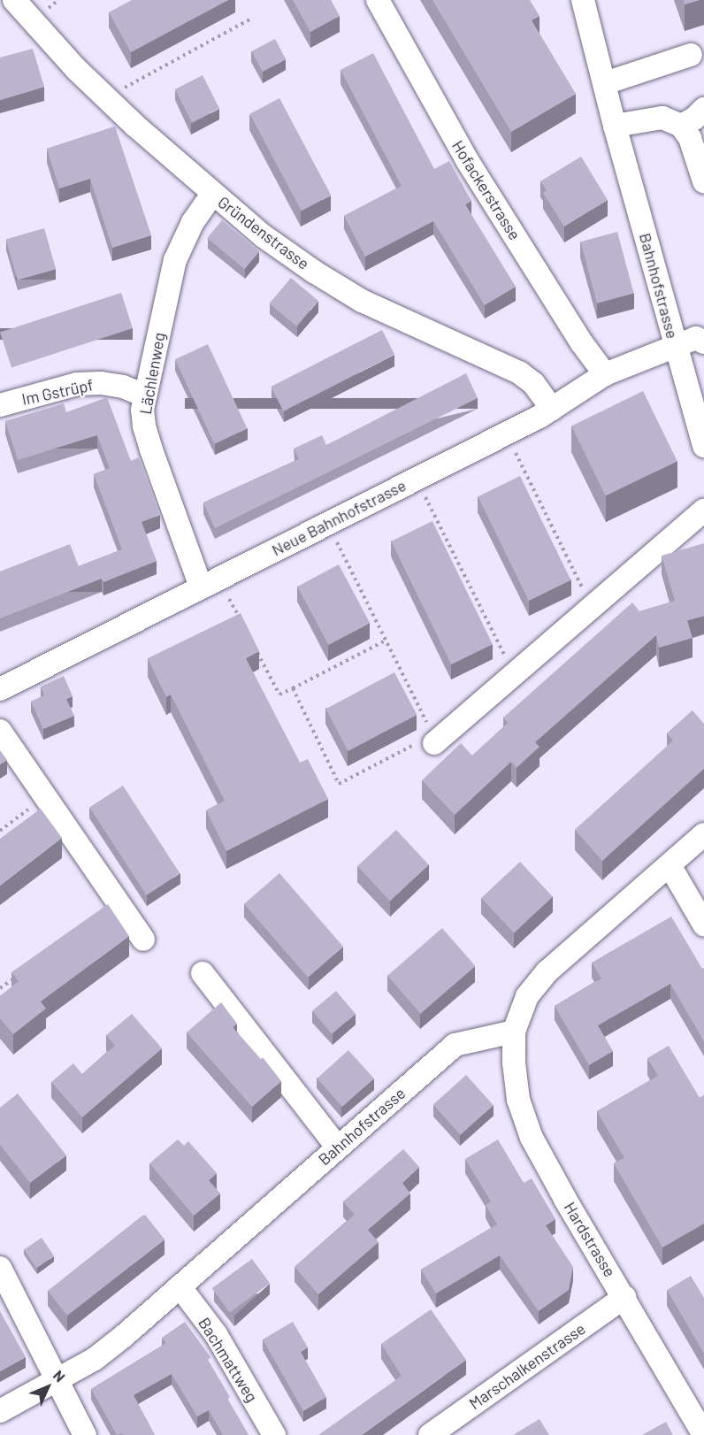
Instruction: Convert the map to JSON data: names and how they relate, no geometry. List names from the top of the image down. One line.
{"streets":{"street":["Hofackerstrasse","Gründenstrasse","Bahnhofstrasse","Lächlenweg","Im Gstrüpf","Neue Bahnhofstrasse","Hardstrasse","Bachmattweg","Marschalkenstrasse"]},"crossings":[["Hofackerstrasse","Neue Bahnhofstrasse"],["Gründenstrasse","Lächlenweg"],["Gründenstrasse","Neue Bahnhofstrasse"],["Bahnhofstrasse","Neue Bahnhofstrasse"],["Bahnhofstrasse","Hardstrasse"],["Bahnhofstrasse","Bachmattweg"],["Lächlenweg","Im Gstrüpf"],["Lächlenweg","Neue Bahnhofstrasse"],["Hardstrasse","Marschalkenstrasse"]],"north":"top right"}
